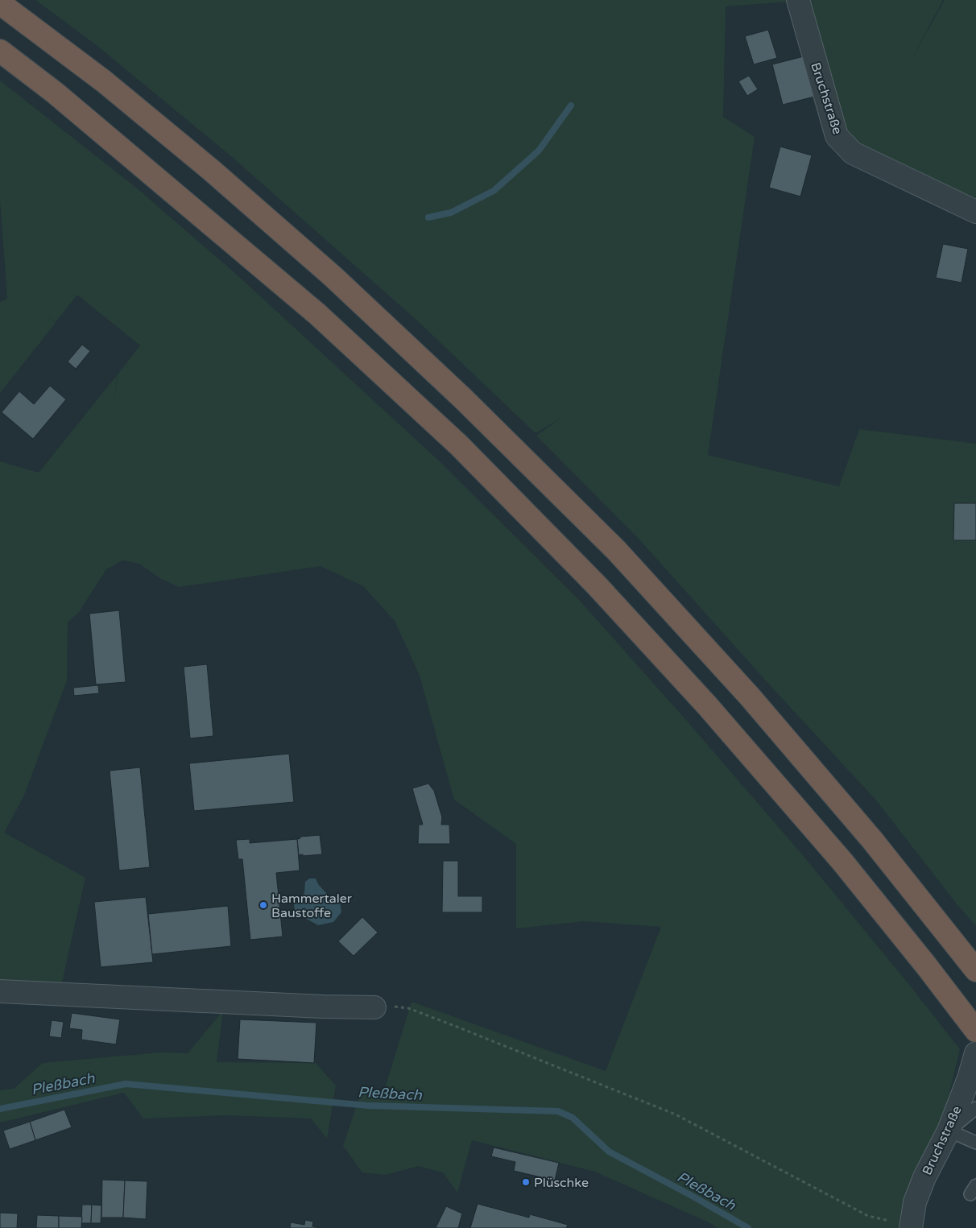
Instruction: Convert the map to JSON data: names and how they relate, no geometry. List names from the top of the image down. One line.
{"streets":{"street":["Bruchstraße"]},"water":["Pleßbach"],"places":["Hammertaler Baustoffe","Plüschke"]}
